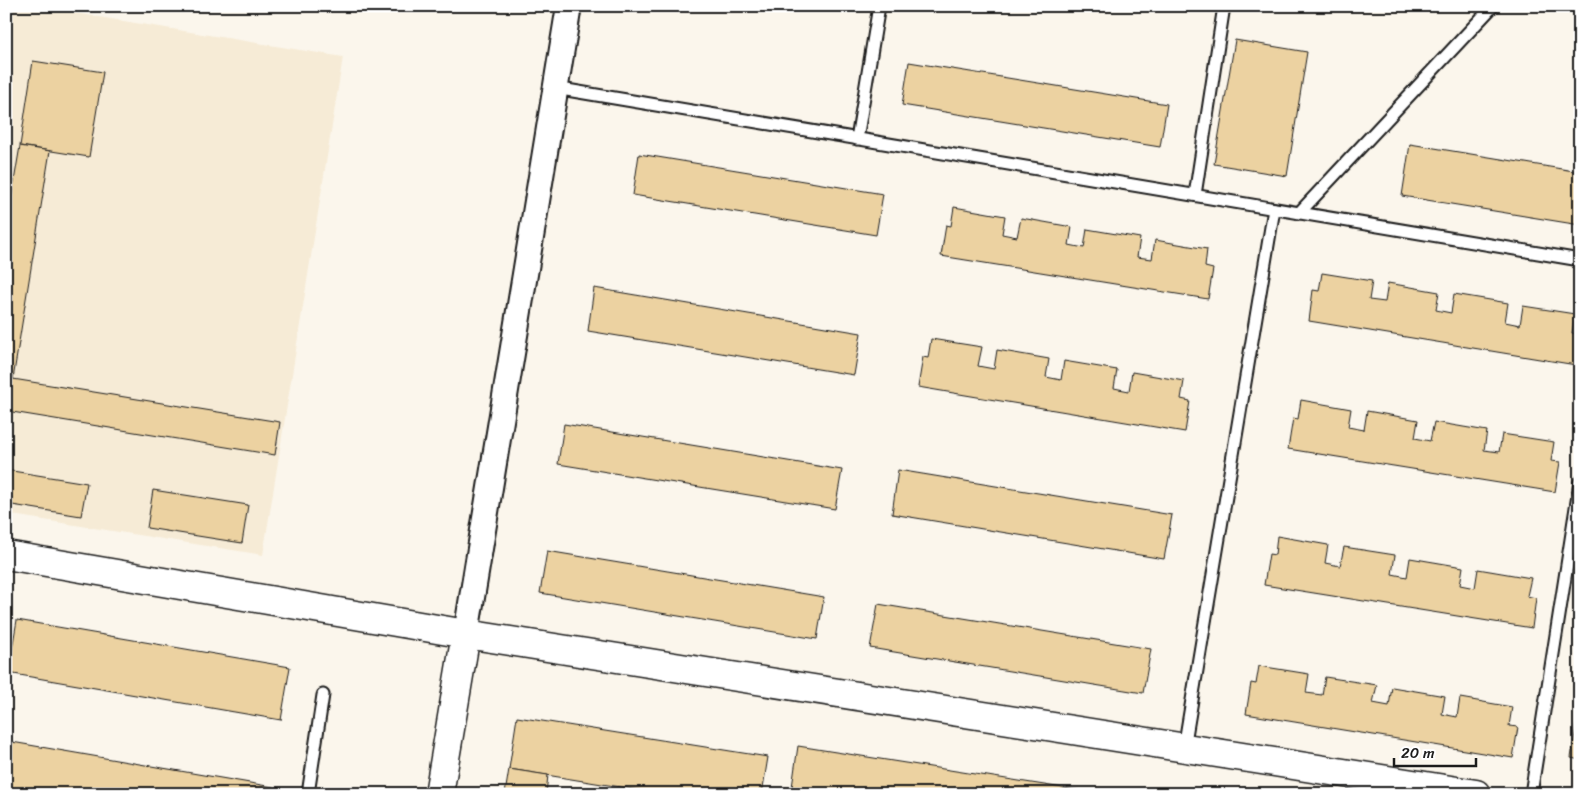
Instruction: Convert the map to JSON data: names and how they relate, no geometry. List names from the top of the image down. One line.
{"scale_bar":"20 m"}
